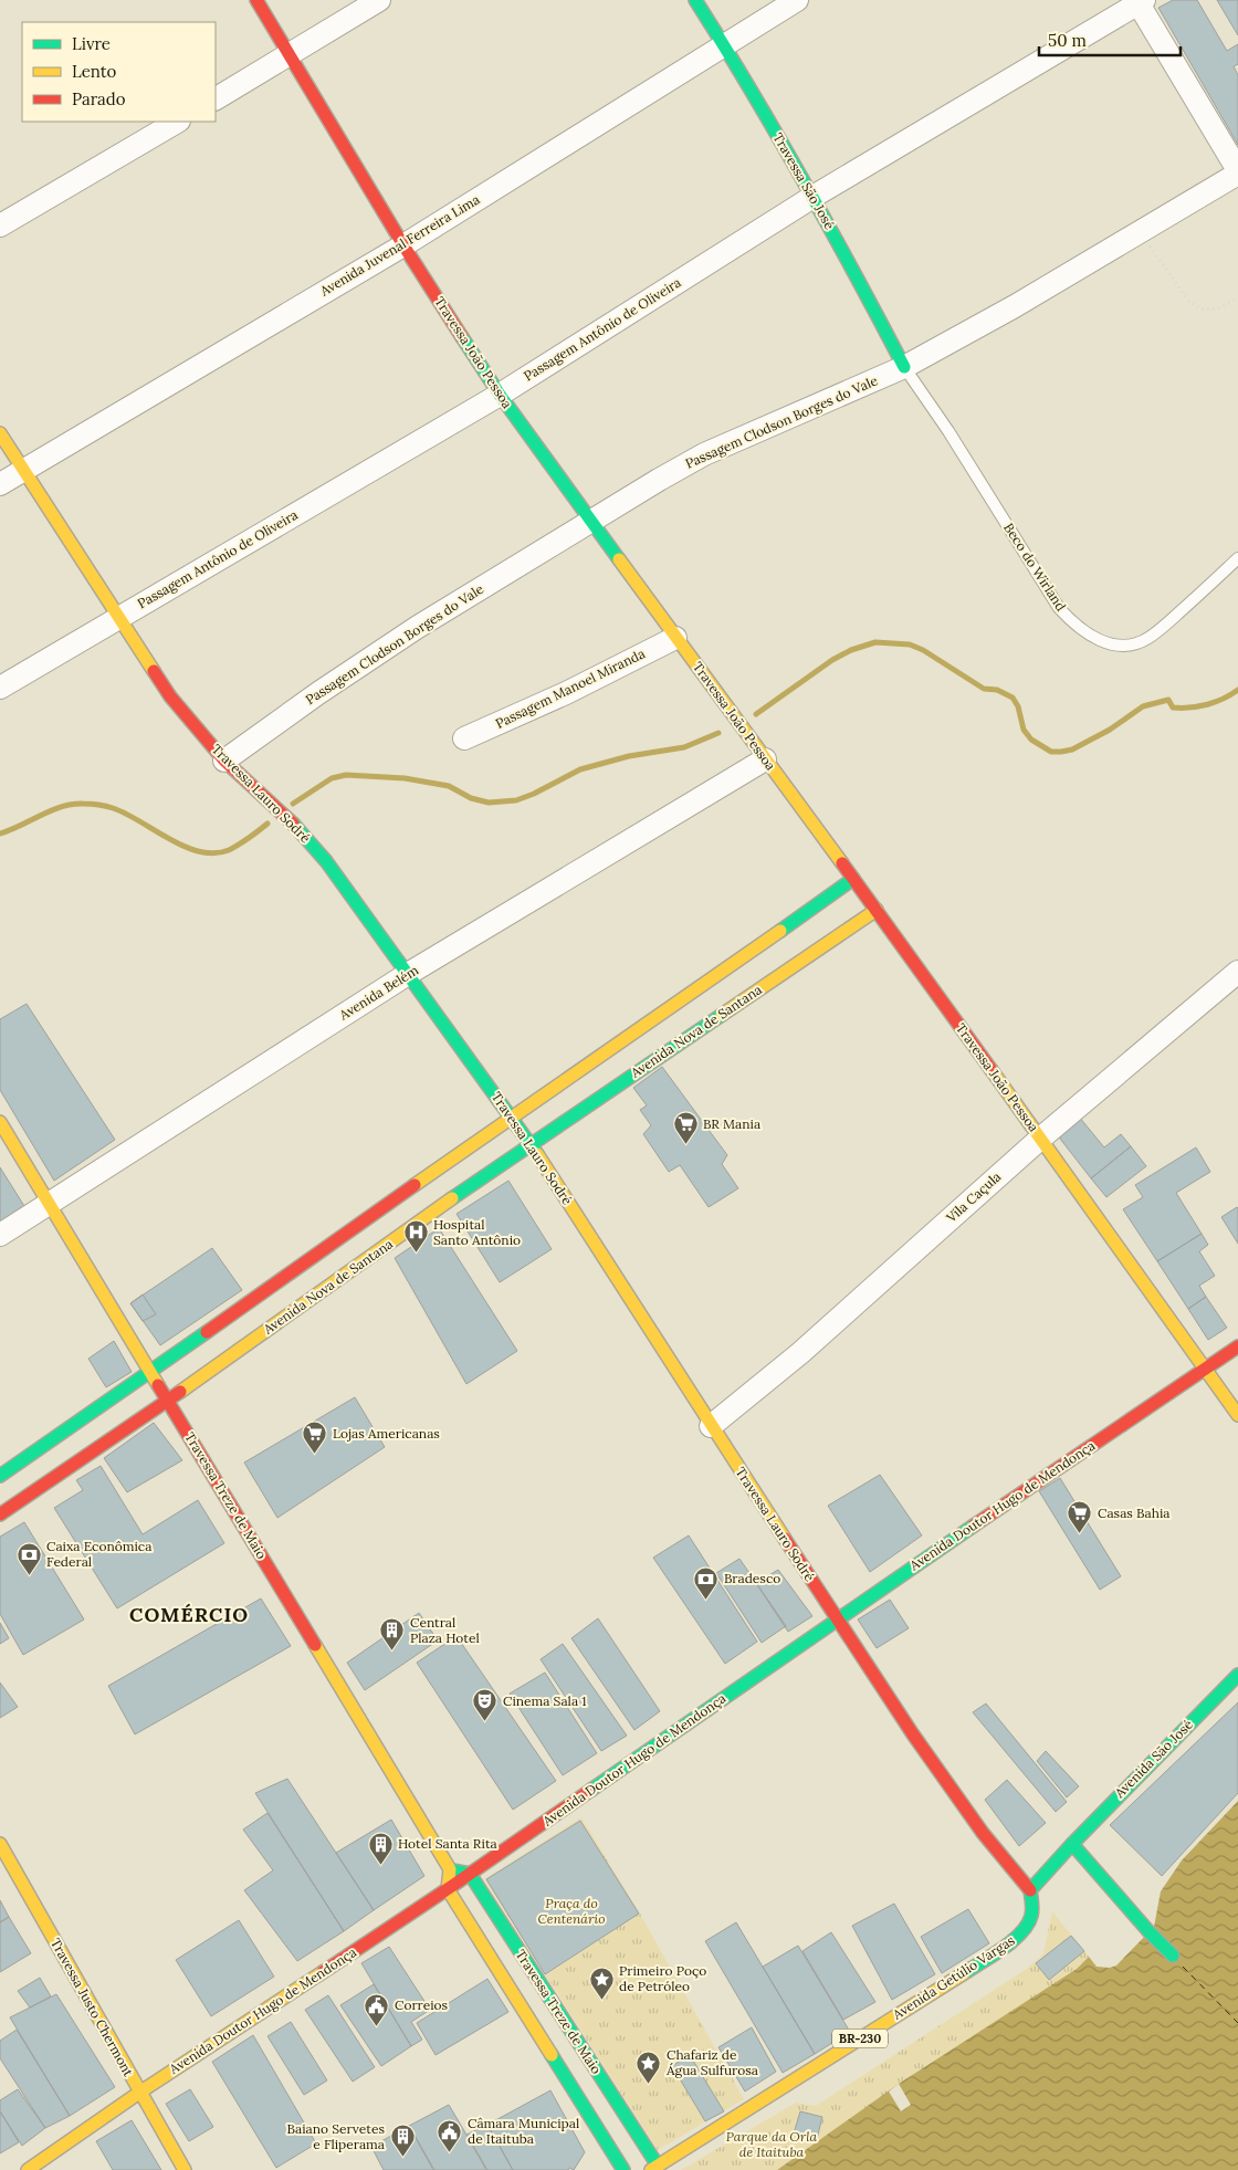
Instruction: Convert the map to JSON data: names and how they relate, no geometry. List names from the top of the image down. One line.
{"streets":{"street":["Travessa São José","Avenida Juvenal Ferreira Lima","Passagem Antônio de Oliveira","Travessa João Pessoa","Passagem Clodson Borges do Vale","Passagem Manoel Miranda","Travessa Lauro Sodré","Avenida Belém","Avenida Nova de Santana","Vila Caçula","Travessa Treze de Maio","Avenida Doutor Hugo de Mendonça","Avenida São José","Avenida Getúlio Vargas","Travessa Justo Chermont","BR-230"],"lane":["Beco do Wirland"]},"crossings":[["Travessa São José","Avenida Juvenal Ferreira Lima"],["Travessa São José","Passagem Antônio de Oliveira"],["Travessa São José","Passagem Clodson Borges do Vale"],["Travessa São José","Beco do Wirland"],["Avenida Juvenal Ferreira Lima","Travessa João Pessoa"],["Avenida Juvenal Ferreira Lima","Travessa Lauro Sodré"],["Passagem Antônio de Oliveira","Travessa João Pessoa"],["Passagem Antônio de Oliveira","Travessa Lauro Sodré"],["Travessa João Pessoa","Passagem Clodson Borges do Vale"],["Travessa João Pessoa","Passagem Manoel Miranda"],["Travessa João Pessoa","Avenida Belém"],["Travessa João Pessoa","Avenida Nova de Santana"],["Travessa João Pessoa","Vila Caçula"],["Travessa João Pessoa","Avenida Doutor Hugo de Mendonça"],["Passagem Clodson Borges do Vale","Beco do Wirland"],["Passagem Clodson Borges do Vale","Travessa Lauro Sodré"],["Travessa Lauro Sodré","Avenida Belém"],["Travessa Lauro Sodré","Avenida Nova de Santana"],["Travessa Lauro Sodré","Vila Caçula"],["Travessa Lauro Sodré","Avenida Doutor Hugo de Mendonça"],["Travessa Lauro Sodré","Avenida São José"],["Travessa Lauro Sodré","Avenida Getúlio Vargas"],["Avenida Belém","Travessa Treze de Maio"],["Avenida Nova de Santana","Travessa Treze de Maio"],["Travessa Treze de Maio","Avenida Doutor Hugo de Mendonça"],["Travessa Treze de Maio","Avenida Getúlio Vargas"],["Avenida Doutor Hugo de Mendonça","Travessa Justo Chermont"],["Avenida São José","Avenida Getúlio Vargas"]],"districts":["COMÉRCIO"],"parks":["Praça do Centenário","Parque da Orla de Itaituba"],"places":{"supermarket":["BR Mania","Lojas Americanas","Casas Bahia"],"hospital":["Hospital Santo Antônio"],"bank":["Caixa Econômica Federal","Bradesco"],"building":["Central Plaza Hotel","Hotel Santa Rita","Baiano Servetes e Fliperama"],"theatre":["Cinema Sala 1"],"place":["Primeiro Poço de Petróleo","Chafariz de Água Sulfurosa"],"public building":["Correios","Câmara Municipal de Itaituba"]},"legend":["Livre","Lento","Parado"],"scale_bar":"50 m"}
